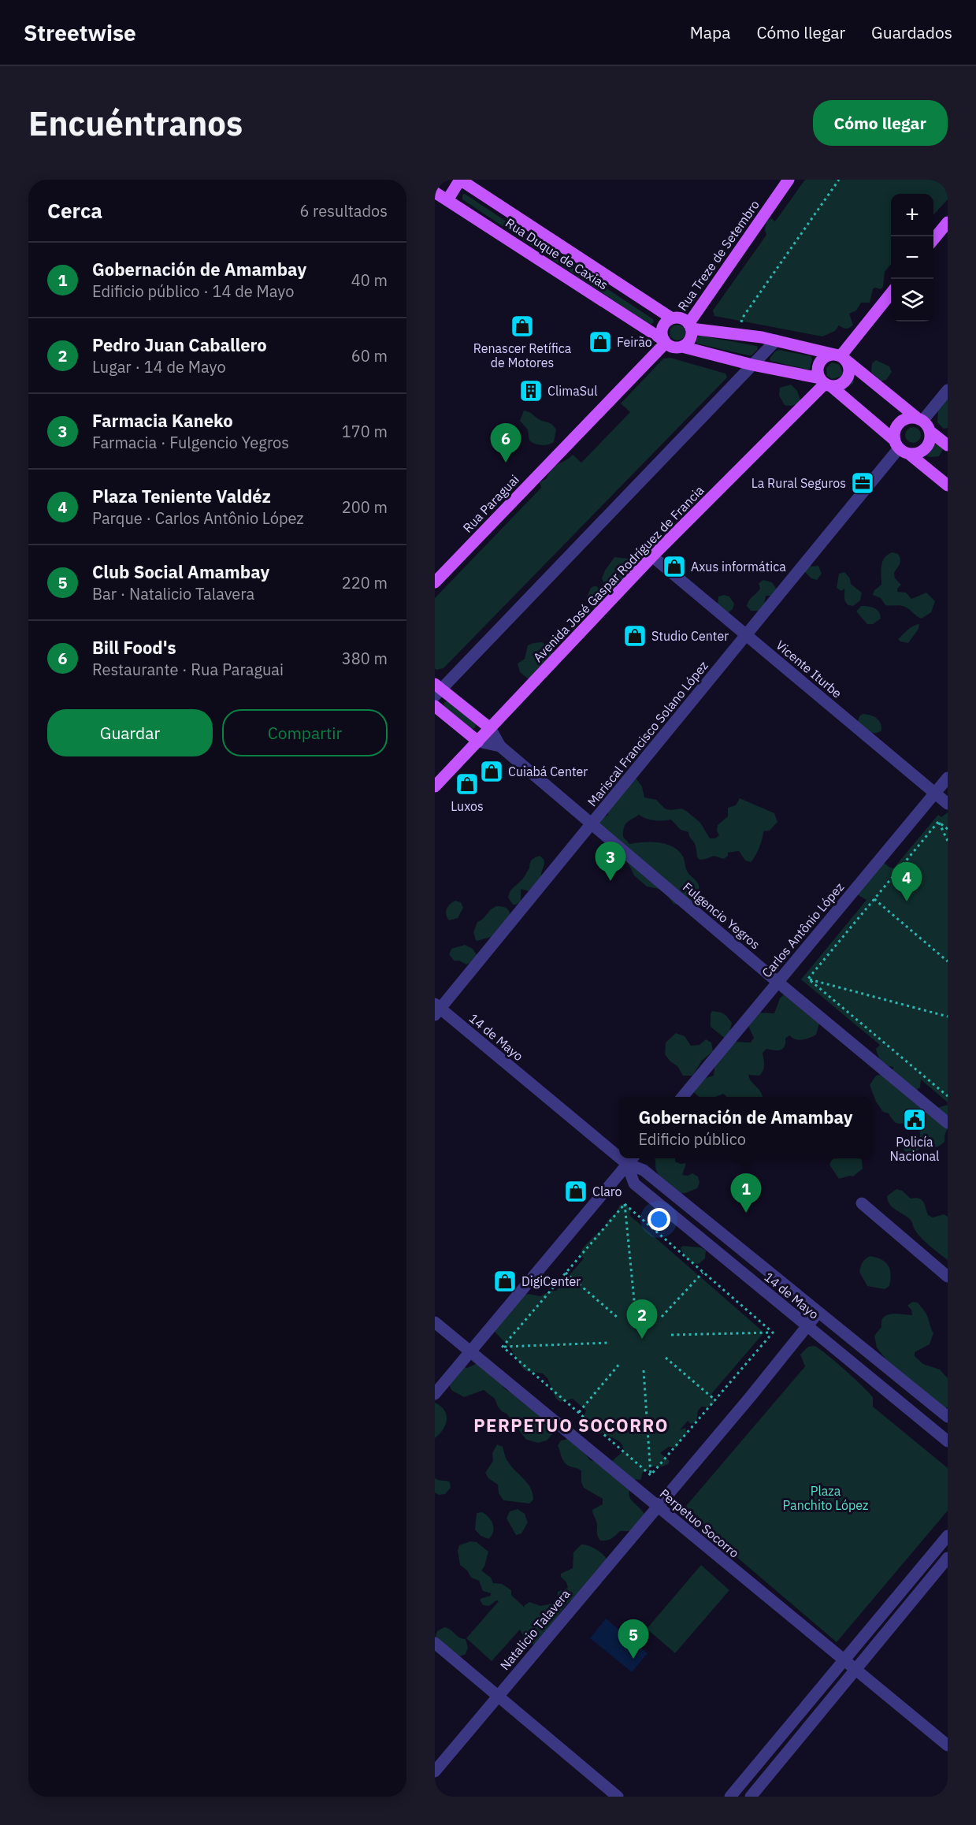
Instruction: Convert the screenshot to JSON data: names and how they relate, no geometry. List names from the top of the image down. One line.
{"streets":{"main road":["Rua Duque de Caxias","Rua Treze de Setembro","Rua Paraguai","Avenida José Gaspar Rodríguez de Francia"],"street":["Vicente Iturbe","Mariscal Francisco Solano López","Fulgencio Yegros","Carlos Antônio López","14 de Mayo","Perpetuo Socorro","Natalicio Talavera"]},"crossings":[["Rua Duque de Caxias","Rua Treze de Setembro"],["Rua Duque de Caxias","Rua Paraguai"],["Rua Treze de Setembro","Rua Paraguai"],["Avenida José Gaspar Rodríguez de Francia","Vicente Iturbe"],["Avenida José Gaspar Rodríguez de Francia","Fulgencio Yegros"],["Vicente Iturbe","Mariscal Francisco Solano López"],["Vicente Iturbe","Carlos Antônio López"],["Mariscal Francisco Solano López","Fulgencio Yegros"],["Mariscal Francisco Solano López","14 de Mayo"],["Fulgencio Yegros","Carlos Antônio López"],["14 de Mayo","Natalicio Talavera"],["Perpetuo Socorro","Natalicio Talavera"]],"districts":["PERPETUO SOCORRO"],"parks":["Plaza Panchito López"],"places":{"shop":["Renascer Retífica de Motores","Feirão","Axus informática","Studio Center","Cuiabá Center","Luxos","Claro","DigiCenter"],"building":["ClimaSul"],"office":["La Rural Seguros"],"public building":["Policía Nacional"]},"page":{"header":"Streetwise","nav":["Mapa","Cómo llegar","Guardados"],"buttons":["Cómo llegar",["Guardar","Compartir"]],"title":"Encuéntranos","heading":["Cerca","6 resultados"],"map_buttons":["+","−"],"list":[{"mark":"1","name":"Gobernación de Amambay","note":"Edificio público · 14 de Mayo","value":"40 m"},{"mark":"2","name":"Pedro Juan Caballero","note":"Lugar · 14 de Mayo","value":"60 m"},{"mark":"3","name":"Farmacia Kaneko","note":"Farmacia · Fulgencio Yegros","value":"170 m"},{"mark":"4","name":"Plaza Teniente Valdéz","note":"Parque · Carlos Antônio López","value":"200 m"},{"mark":"5","name":"Club Social Amambay","note":"Bar · Natalicio Talavera","value":"220 m"},{"mark":"6","name":"Bill Food's","note":"Restaurante · Rua Paraguai","value":"380 m"}],"pins":["6","3","4","1","2","5"],"popup":["Gobernación de Amambay","Edificio público"]}}
